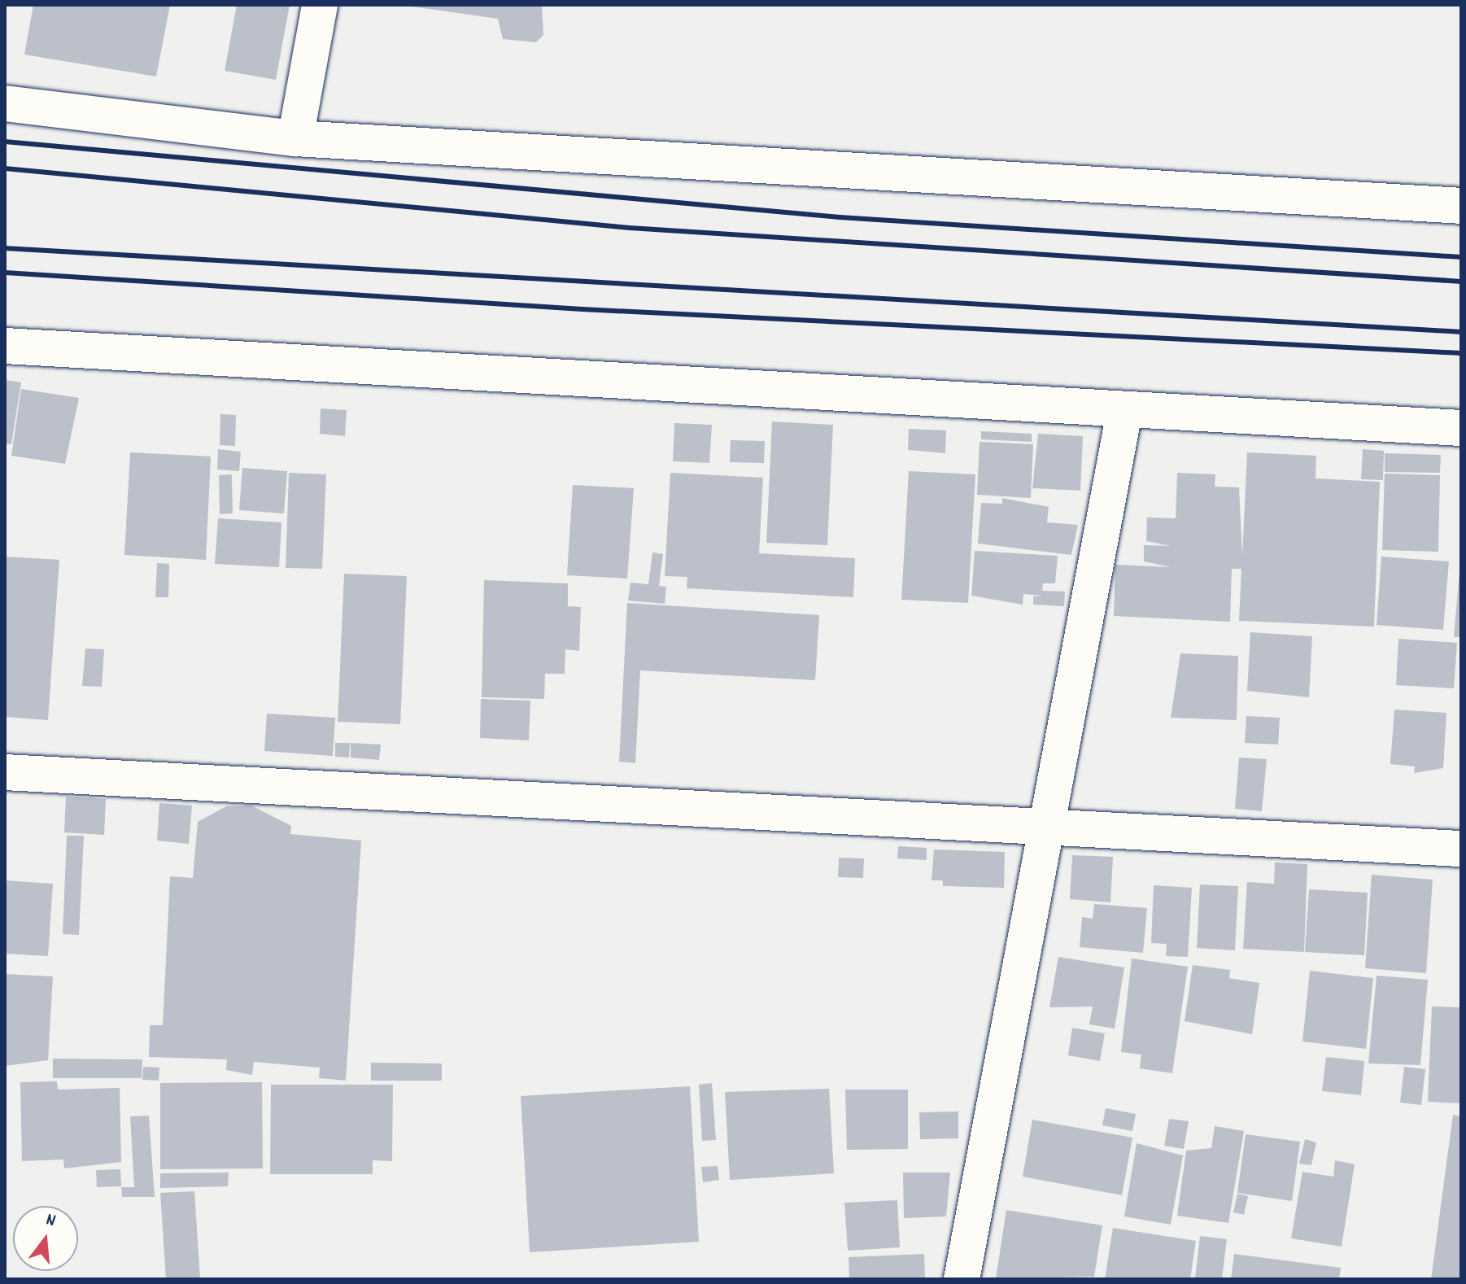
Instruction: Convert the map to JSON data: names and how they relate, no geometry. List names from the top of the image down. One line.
{"north":"top"}
